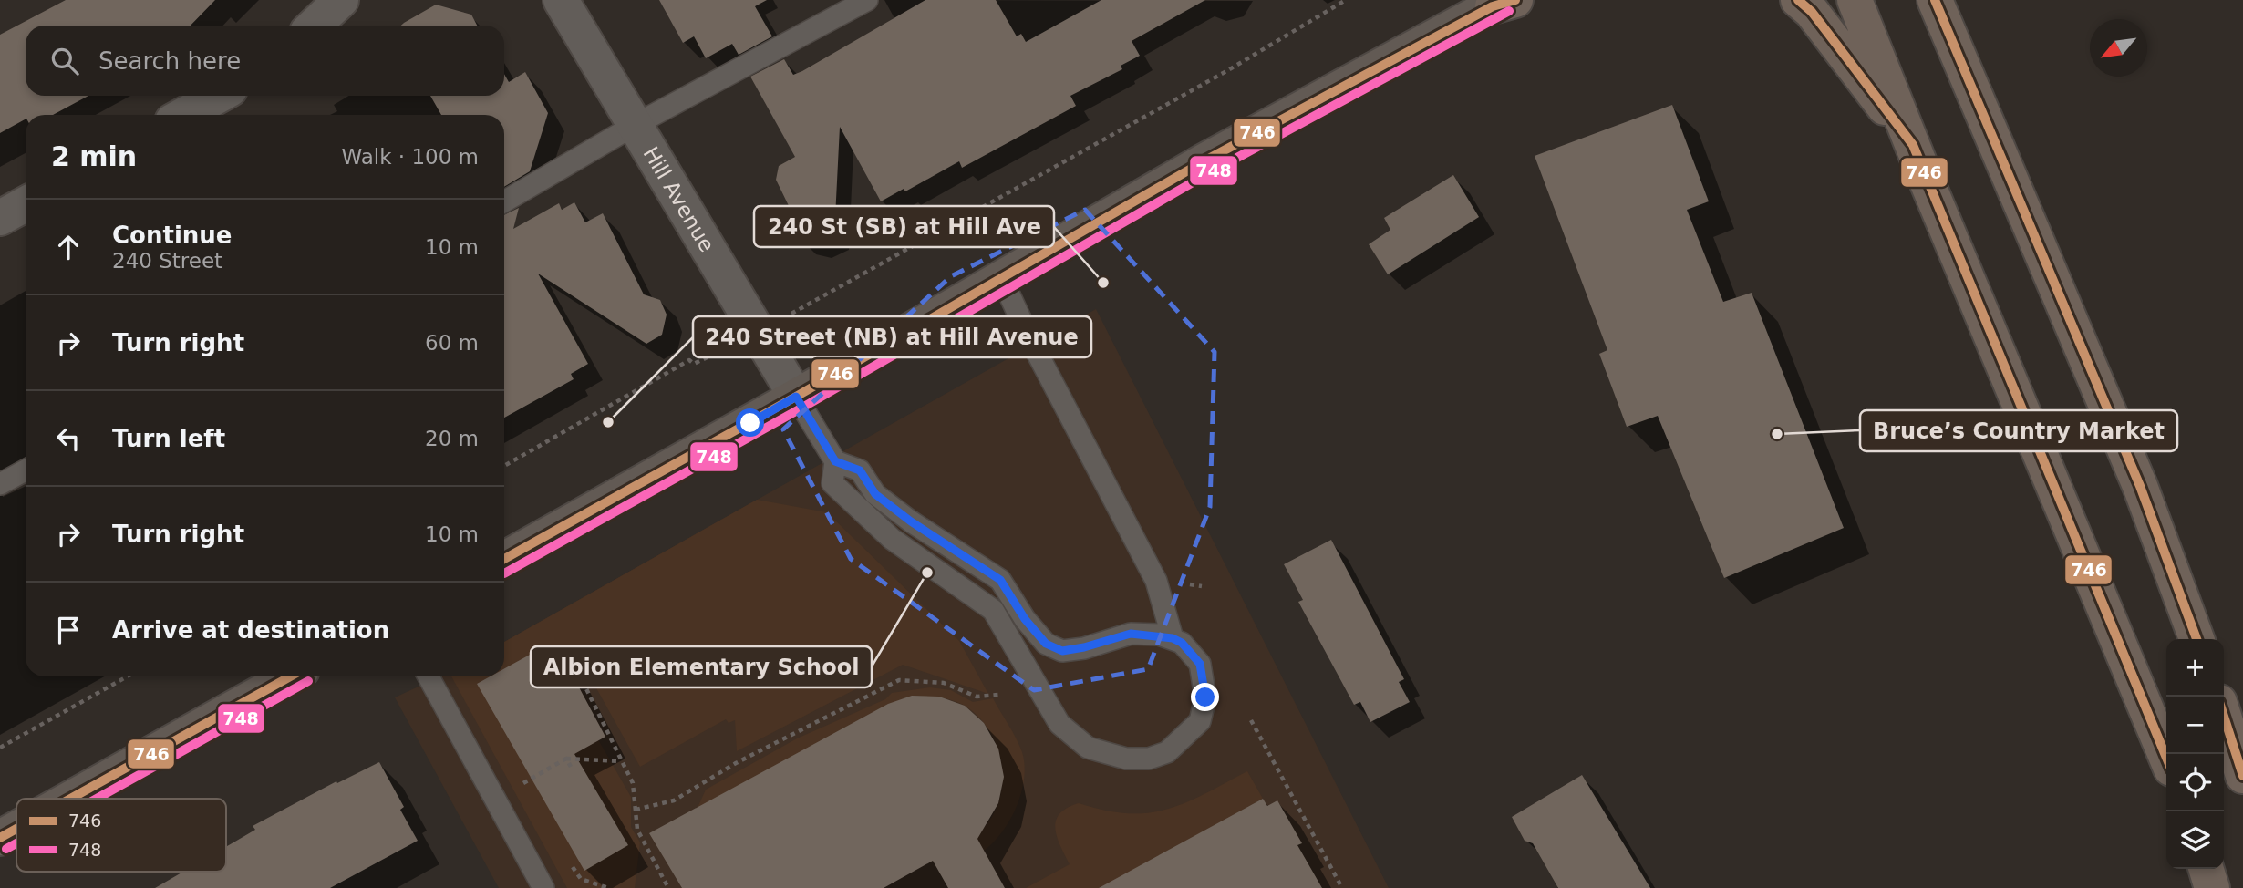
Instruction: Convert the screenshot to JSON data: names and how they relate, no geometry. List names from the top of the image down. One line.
{"streets":{"street":["Hill Avenue"]},"places":["240 St (SB) at Hill Ave","240 Street (NB) at Hill Avenue","Bruce’s Country Market","Albion Elementary School"],"lines":["transit line 746","transit line 748"],"legend":["746","748"],"north":"bottom left","page":{"search":"Search here","heading":["2 min","Walk · 100 m"],"list":[["Continue","240 Street","10 m"],["Turn right","60 m"],["Turn left","20 m"],["Turn right","10 m"],"Arrive at destination"],"map_buttons":["+","−"]}}
